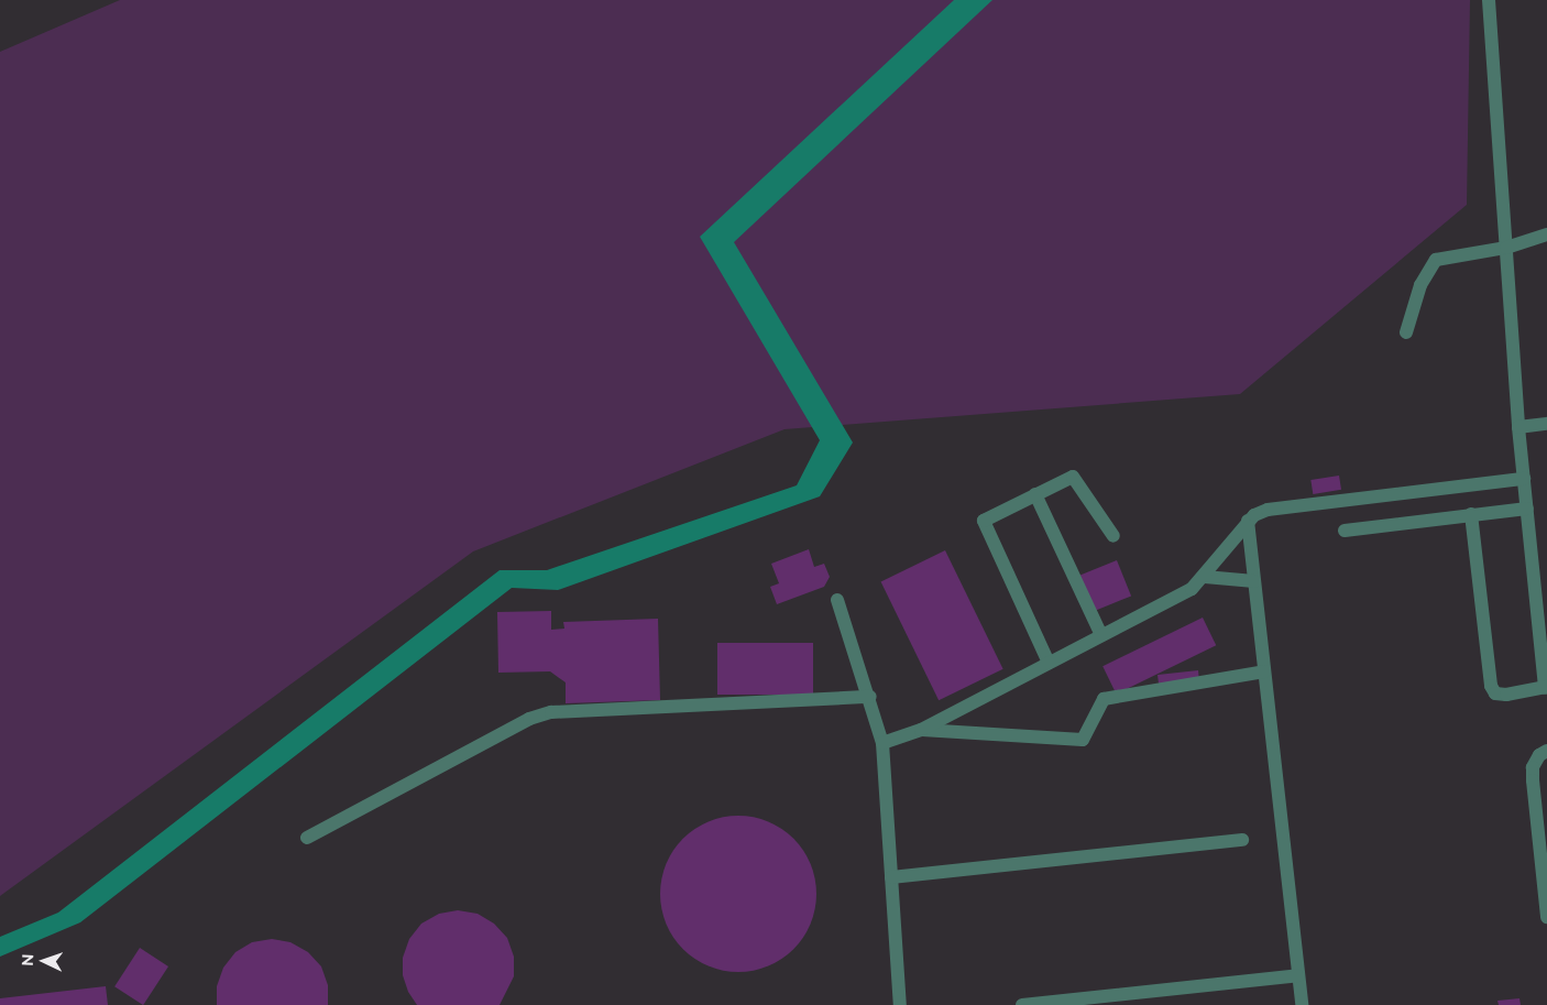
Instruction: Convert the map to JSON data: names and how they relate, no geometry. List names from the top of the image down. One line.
{"north":"left"}
